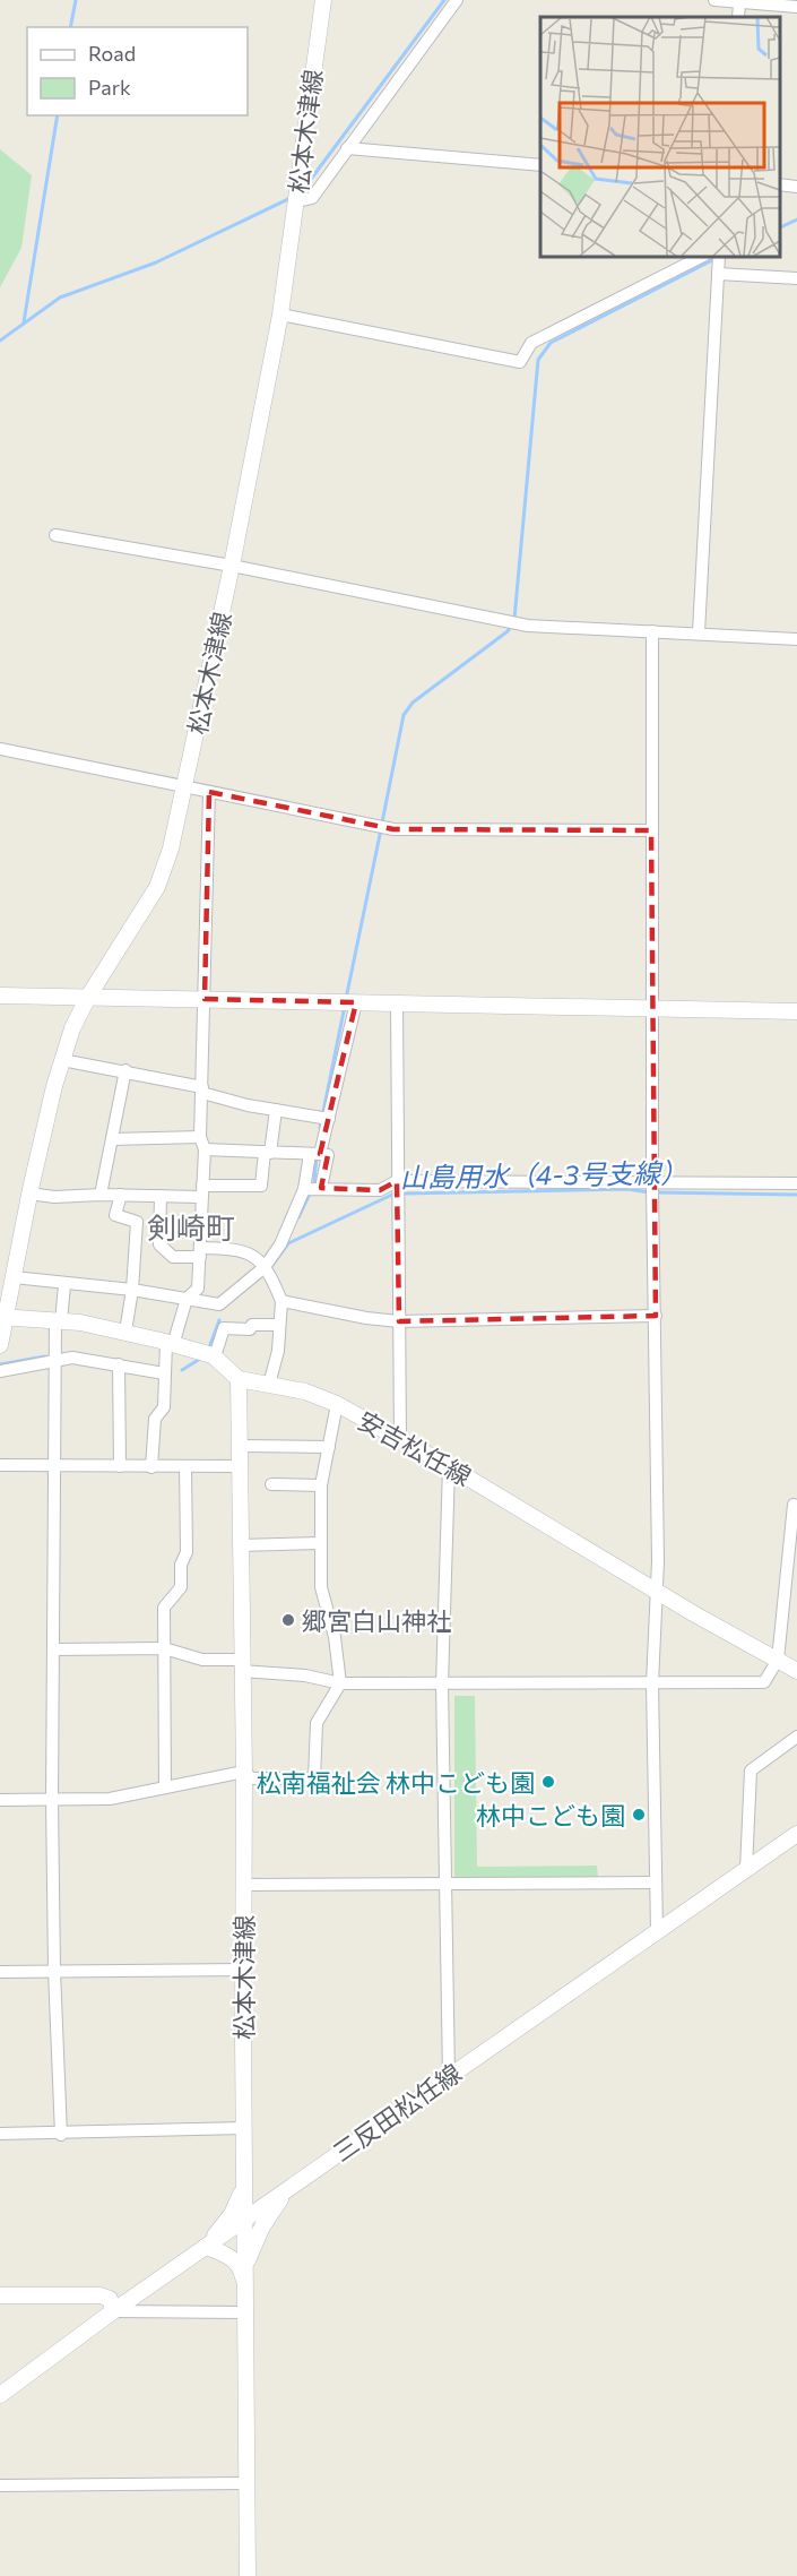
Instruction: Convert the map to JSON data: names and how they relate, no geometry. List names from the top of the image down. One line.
{"streets":{"main road":["松本木津線","安吉松任線","三反田松任線"]},"crossings":[["松本木津線","安吉松任線"],["松本木津線","三反田松任線"]],"districts":["剣崎町"],"water":["山島用水（4-3号支線）"],"places":["郷宮白山神社","松南福祉会 林中こども園","林中こども園"],"legend":["Road","Park"]}
